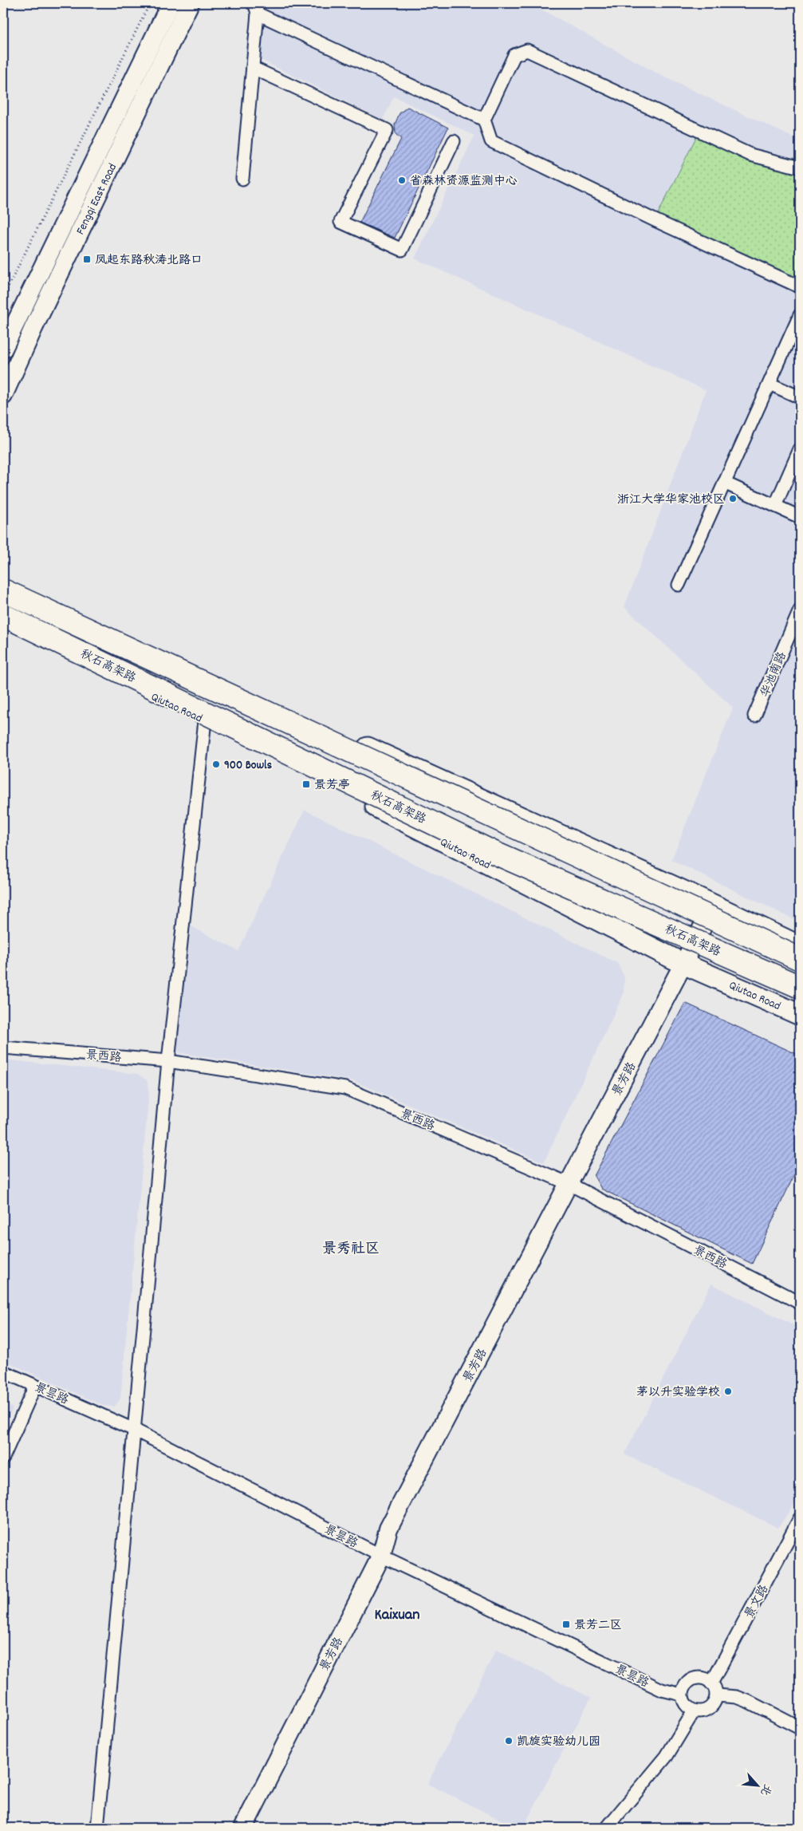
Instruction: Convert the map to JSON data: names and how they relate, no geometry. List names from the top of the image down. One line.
{"streets":{"highway":["秋石高架路"],"main road":["Qiutao Road"],"street":["Fengqi East Road","华池南路","景西路","景芳路","景昙路","景文路"]},"crossings":[["Qiutao Road","景芳路"],["景西路","景芳路"],["景芳路","景昙路"],["景昙路","景文路"]],"districts":["景秀社区","Kaixuan"],"places":{"other":["省森林资源监测中心","浙江大学华家池校区","900 Bowls","茅以升实验学校","凯旋实验幼儿园"],"transit":["凤起东路秋涛北路口","景芳亭","景芳二区"]},"north":"bottom right"}
